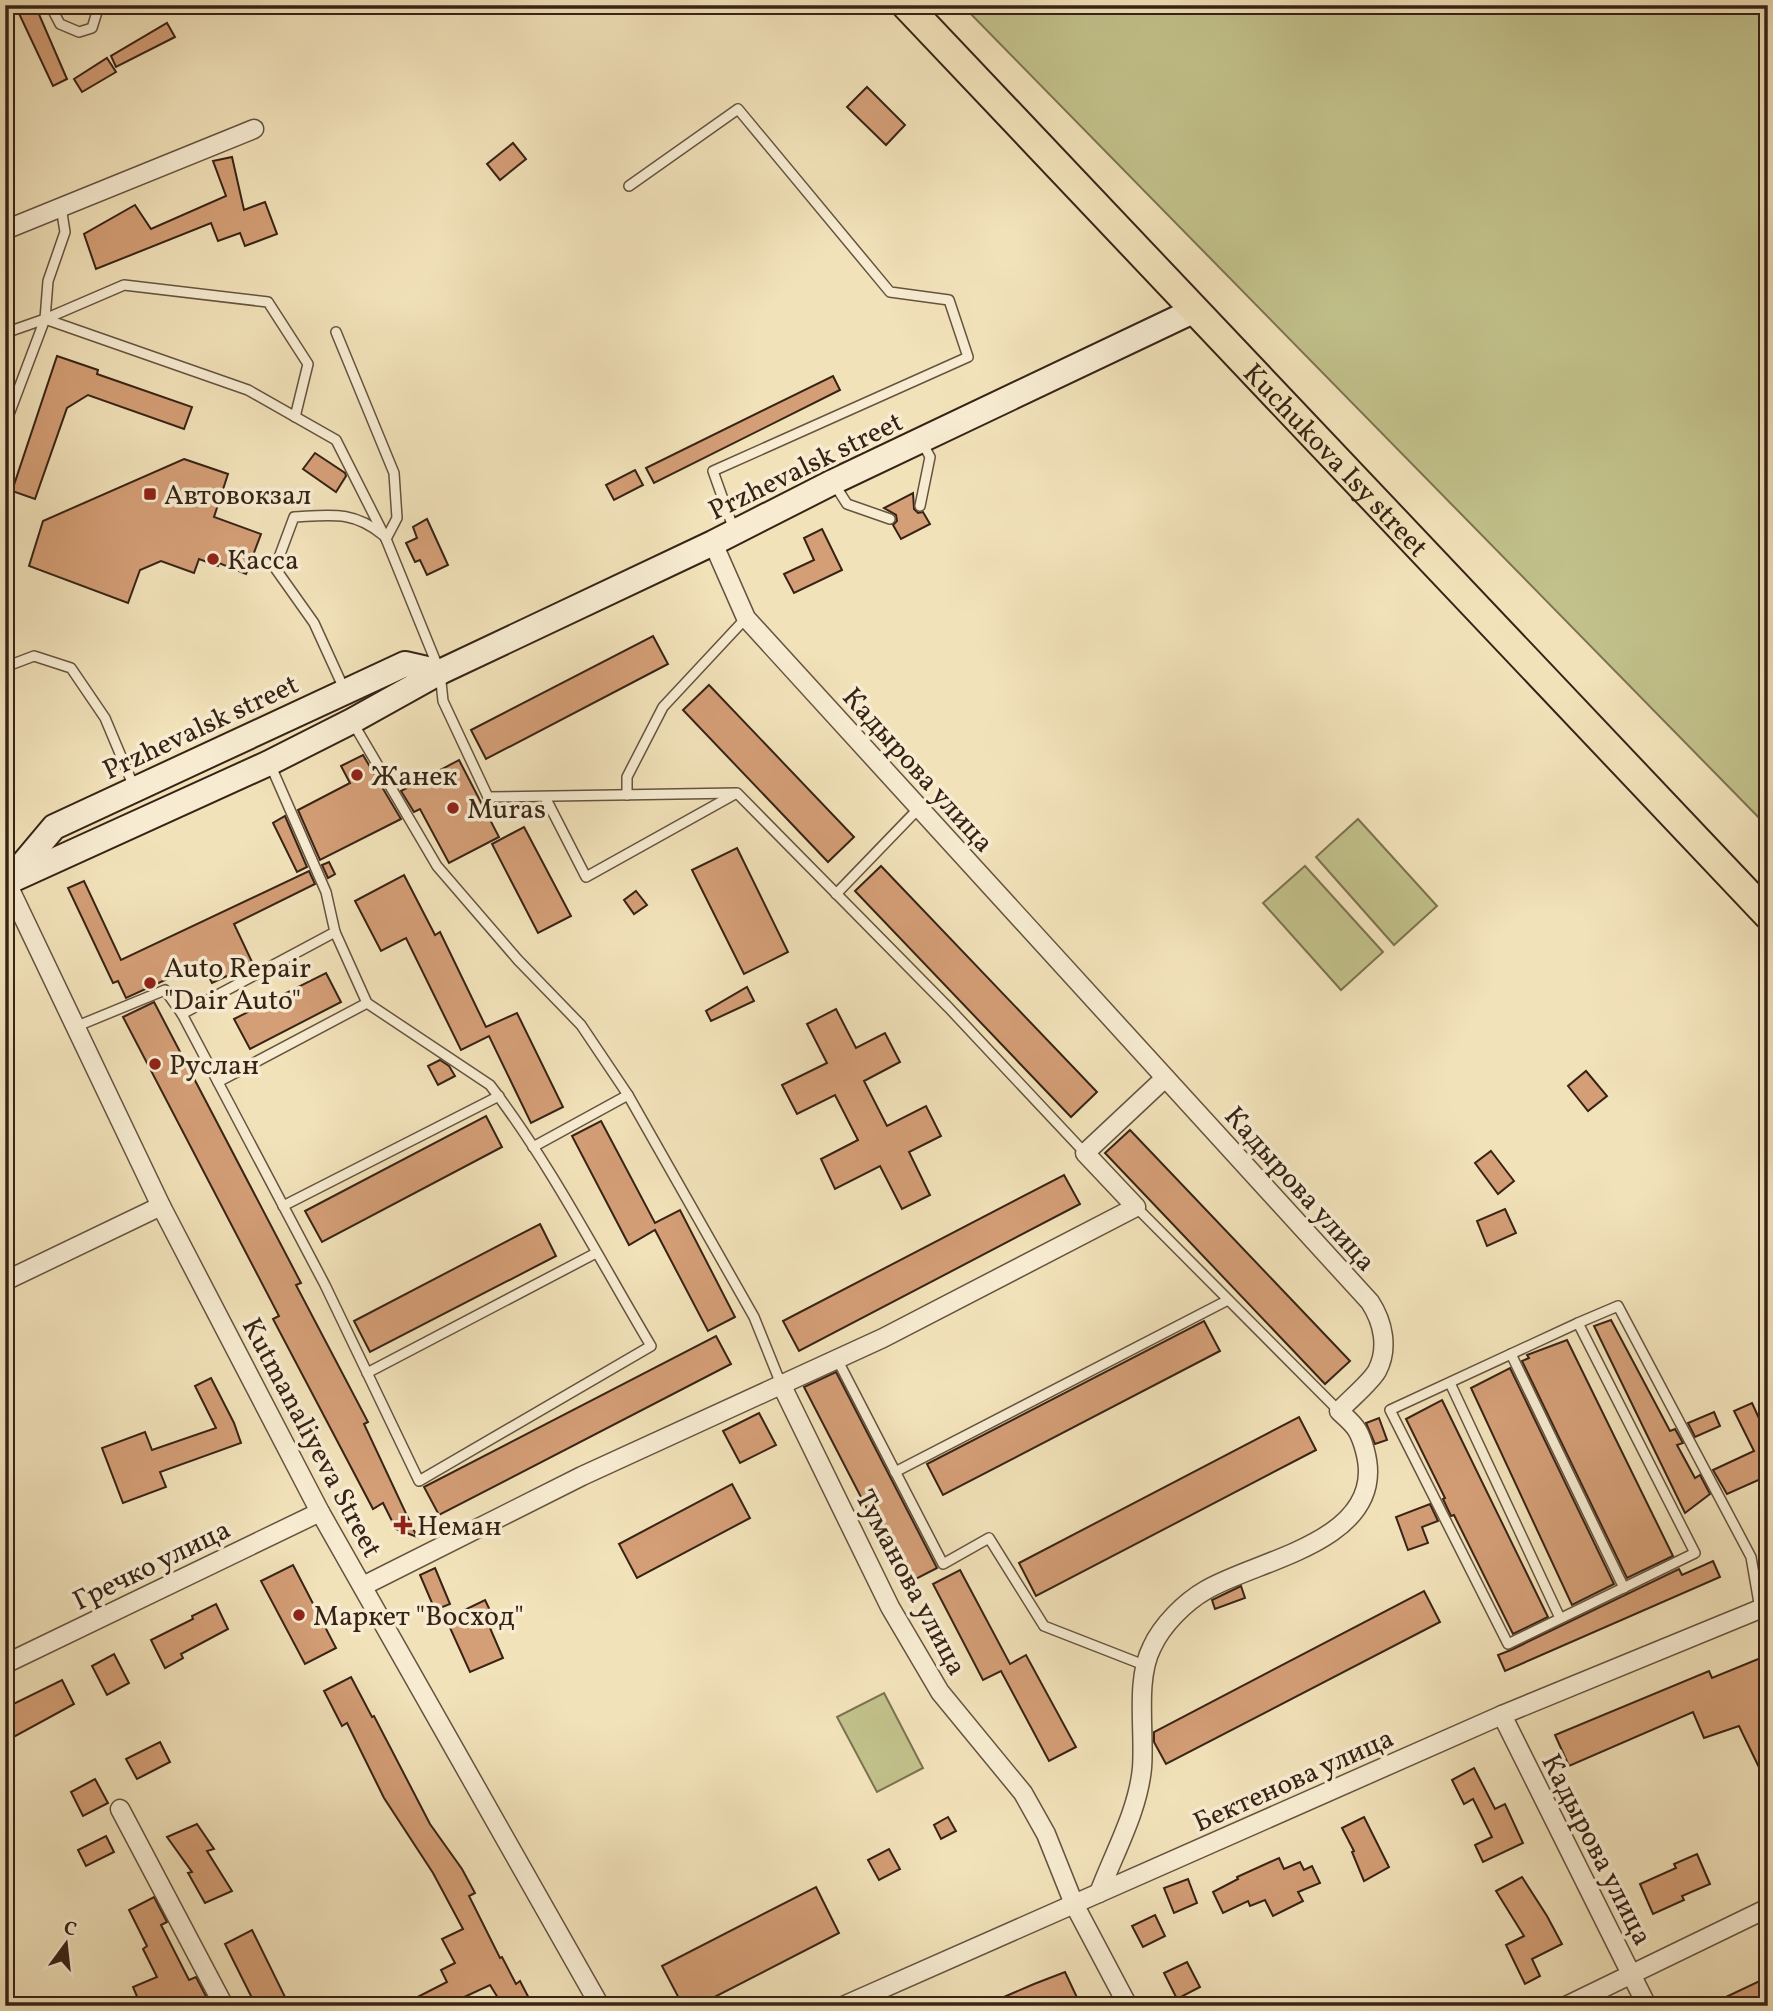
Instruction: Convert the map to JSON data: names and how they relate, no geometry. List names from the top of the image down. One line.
{"streets":{"main road":["Kuchukova Isy street","Przhevalsk street"],"street":["Кадырова улица","Kutmanaliyeva Street","Гречко улица","Туманова улица","Бектенова улица"]},"crossings":[["Kuchukova Isy street","Przhevalsk street"],["Przhevalsk street","Кадырова улица"],["Przhevalsk street","Kutmanaliyeva Street"],["Кадырова улица","Бектенова улица"],["Kutmanaliyeva Street","Гречко улица"],["Туманова улица","Бектенова улица"]],"places":{"transit":["Автовокзал"],"other":["Касса","Жанек","Muras","Auto Repair \"Dair Auto\"","Руслан","Маркет \"Восход\""],"health":["Неман"]},"north":"top"}
